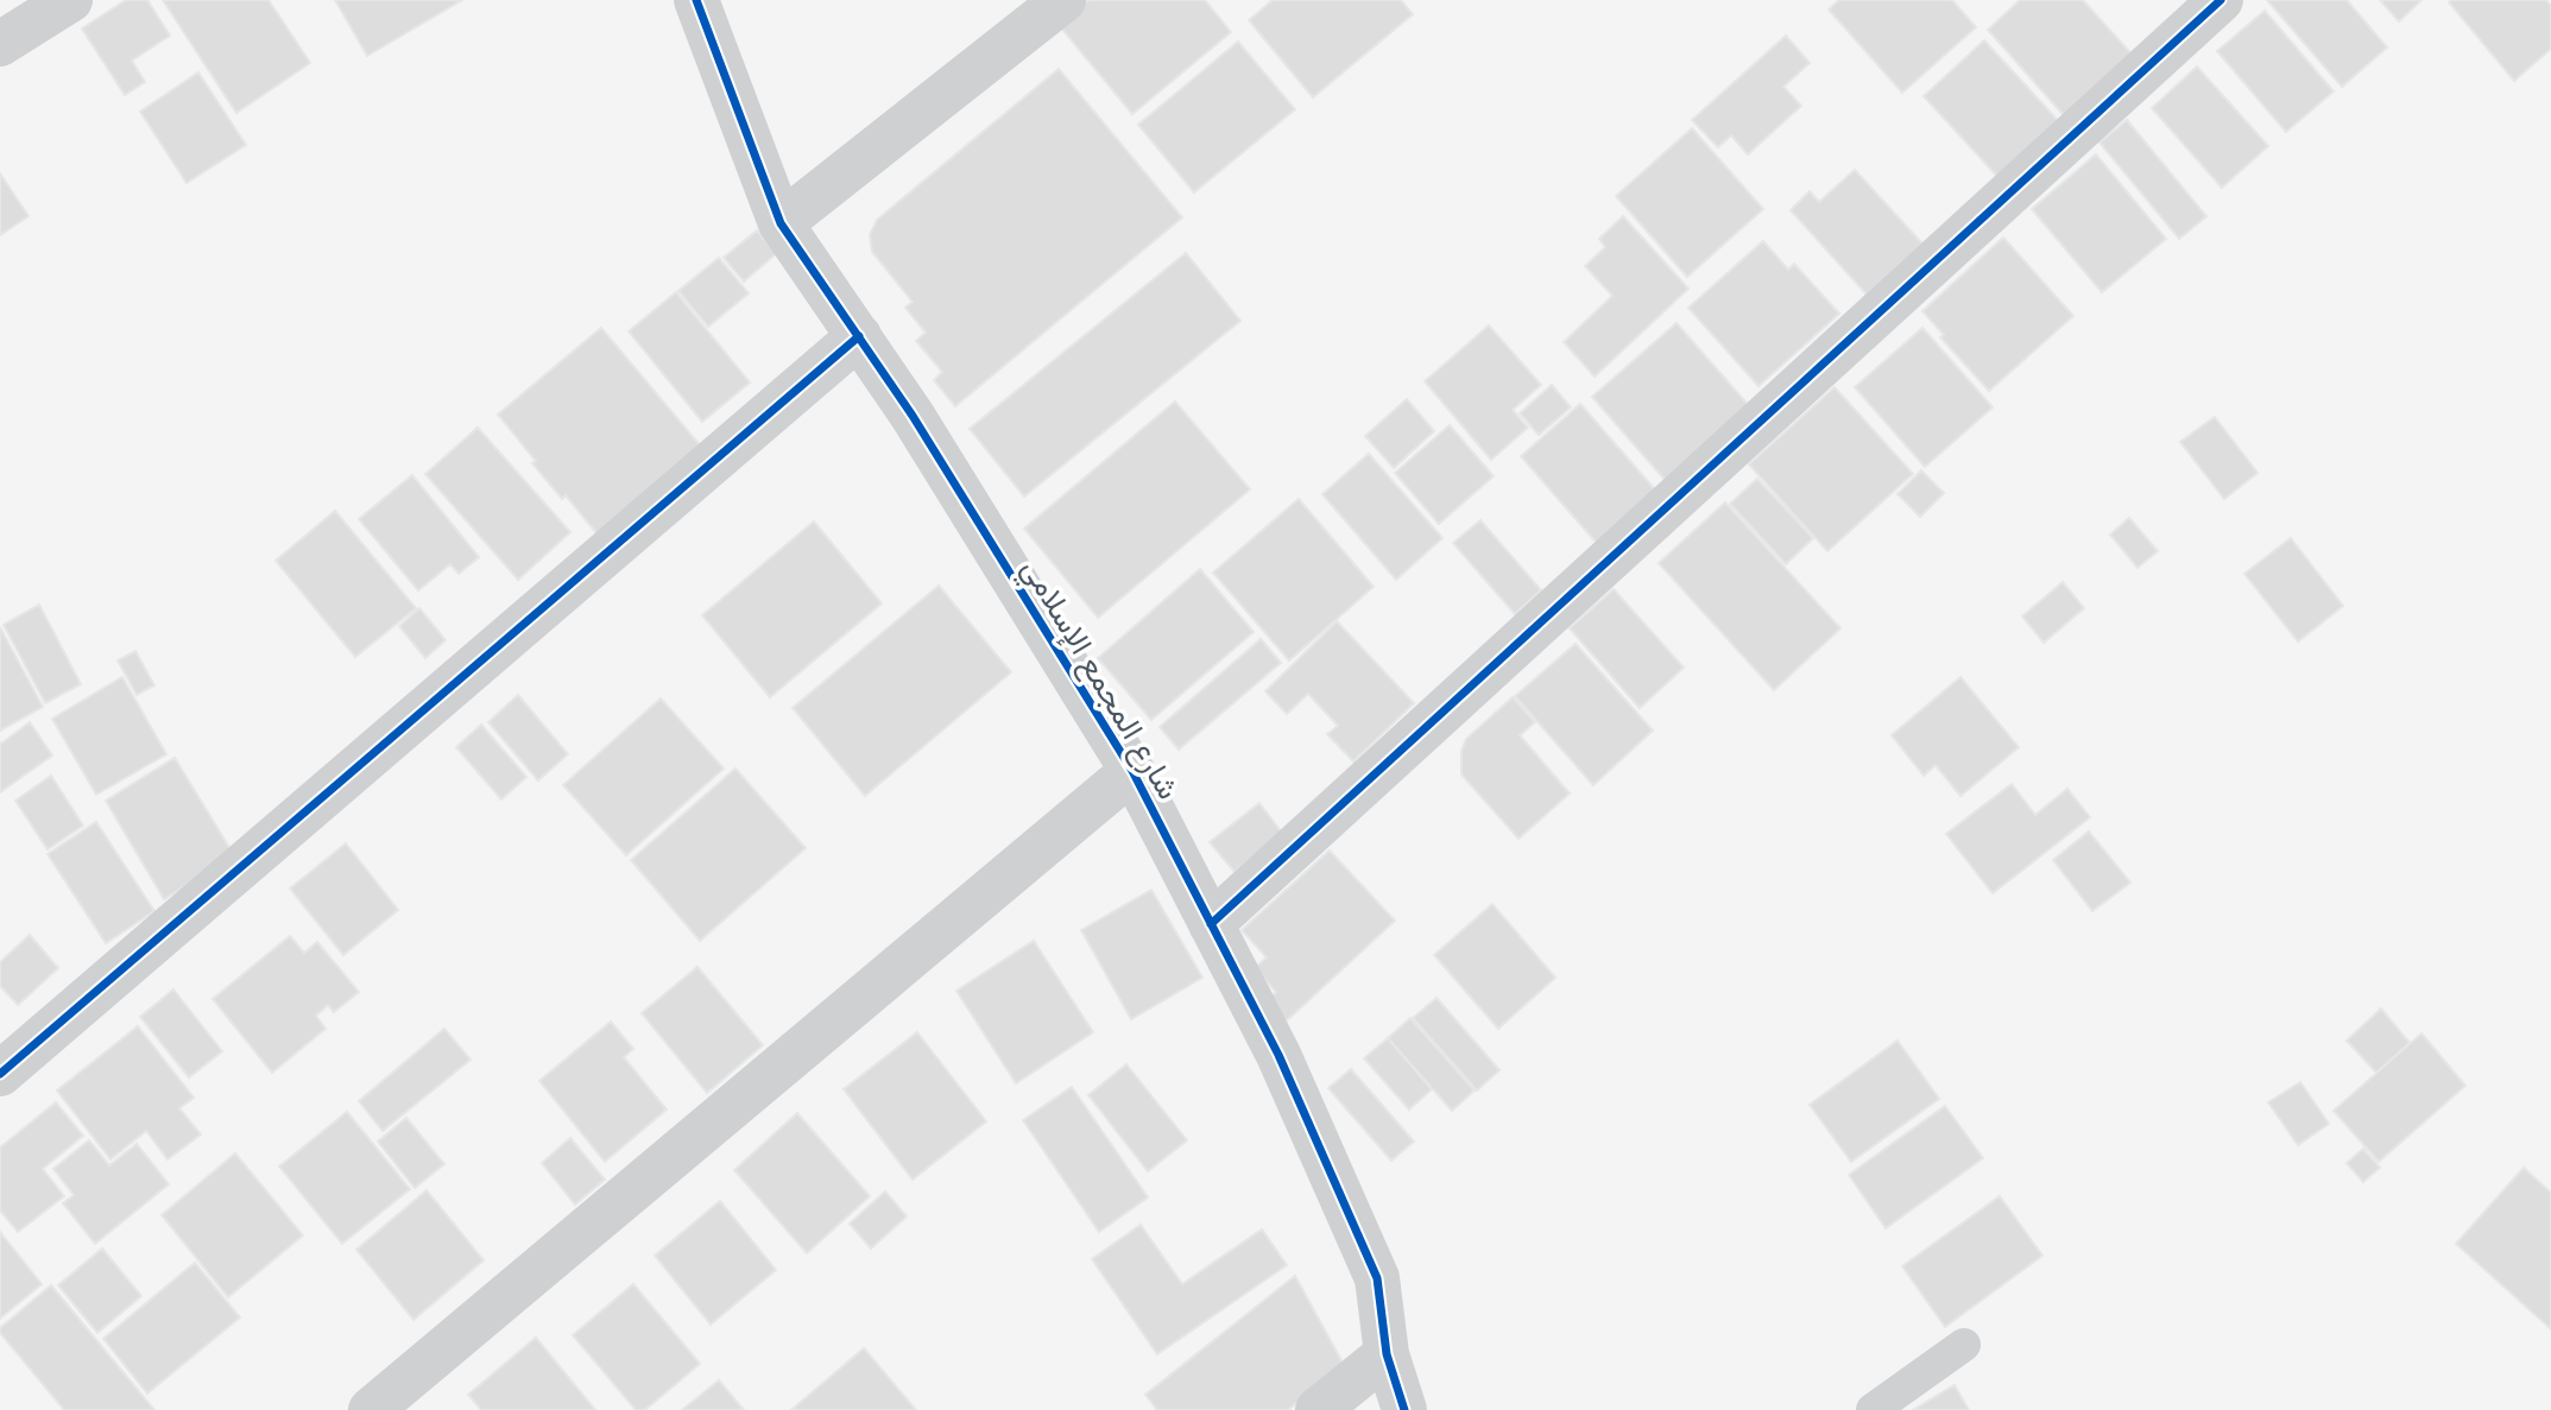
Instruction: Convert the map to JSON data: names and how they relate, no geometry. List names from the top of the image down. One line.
{"streets":{"street":["شارع المجمع الإسلامي"]}}
